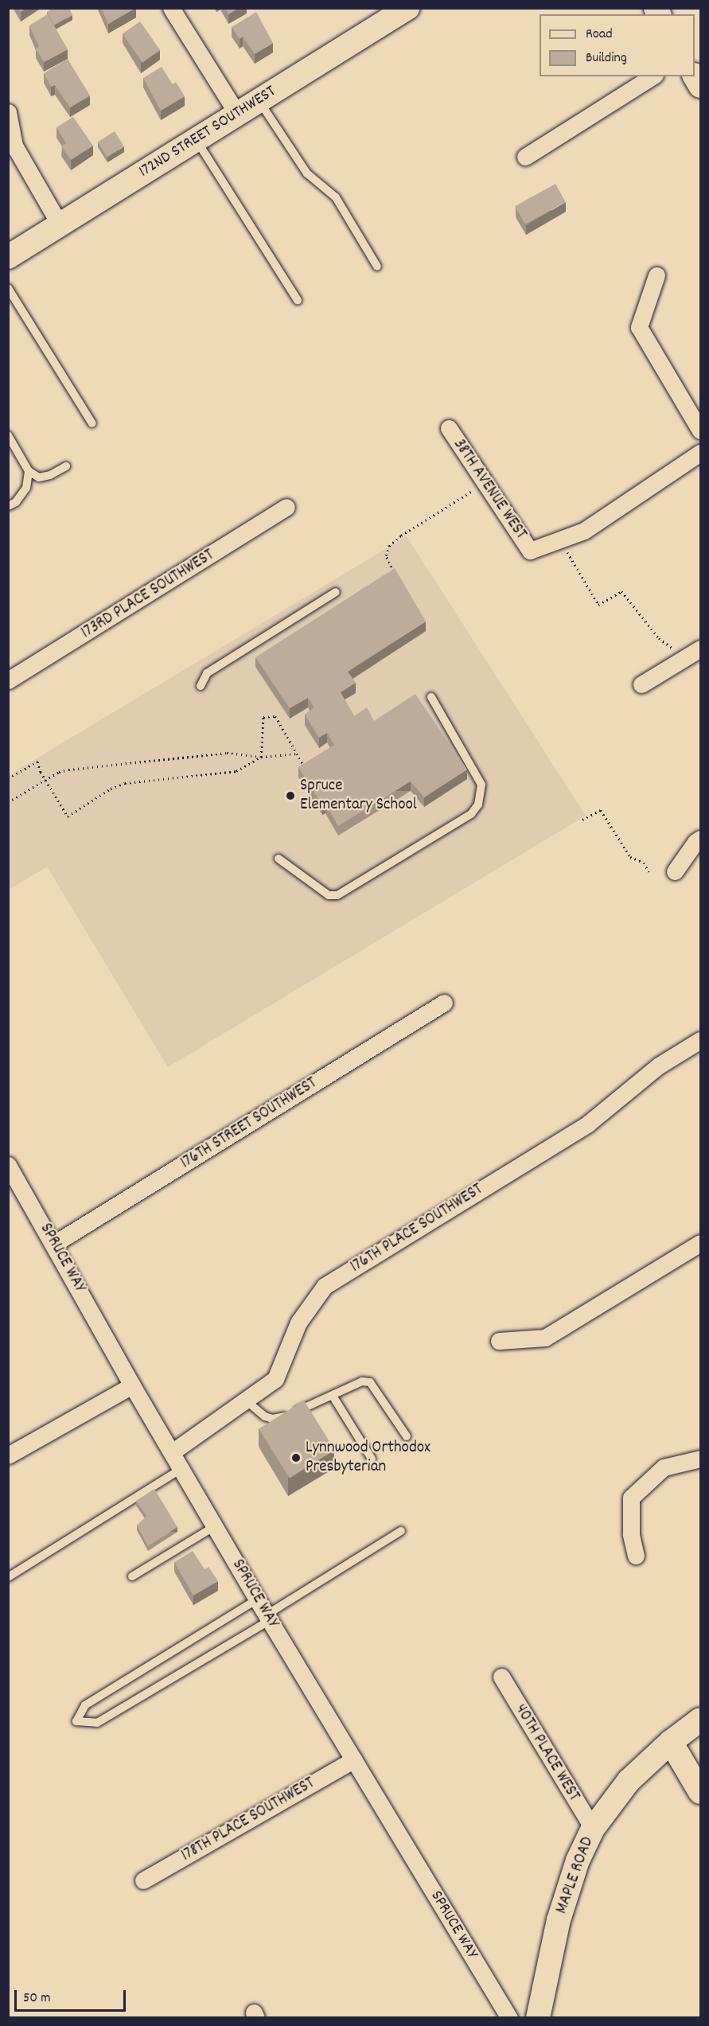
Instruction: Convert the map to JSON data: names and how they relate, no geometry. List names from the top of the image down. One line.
{"streets":{"street":["172ND STREET SOUTHWEST","38TH AVENUE WEST","173RD PLACE SOUTHWEST","176TH STREET SOUTHWEST","176TH PLACE SOUTHWEST","SPRUCE WAY","40TH PLACE WEST","178TH PLACE SOUTHWEST","MAPLE ROAD"]},"crossings":[["176TH STREET SOUTHWEST","SPRUCE WAY"],["176TH PLACE SOUTHWEST","SPRUCE WAY"],["SPRUCE WAY","178TH PLACE SOUTHWEST"],["40TH PLACE WEST","MAPLE ROAD"]],"places":["Spruce Elementary School","Lynnwood Orthodox Presbyterian"],"legend":["Road","Building"],"scale_bar":"50 m"}
